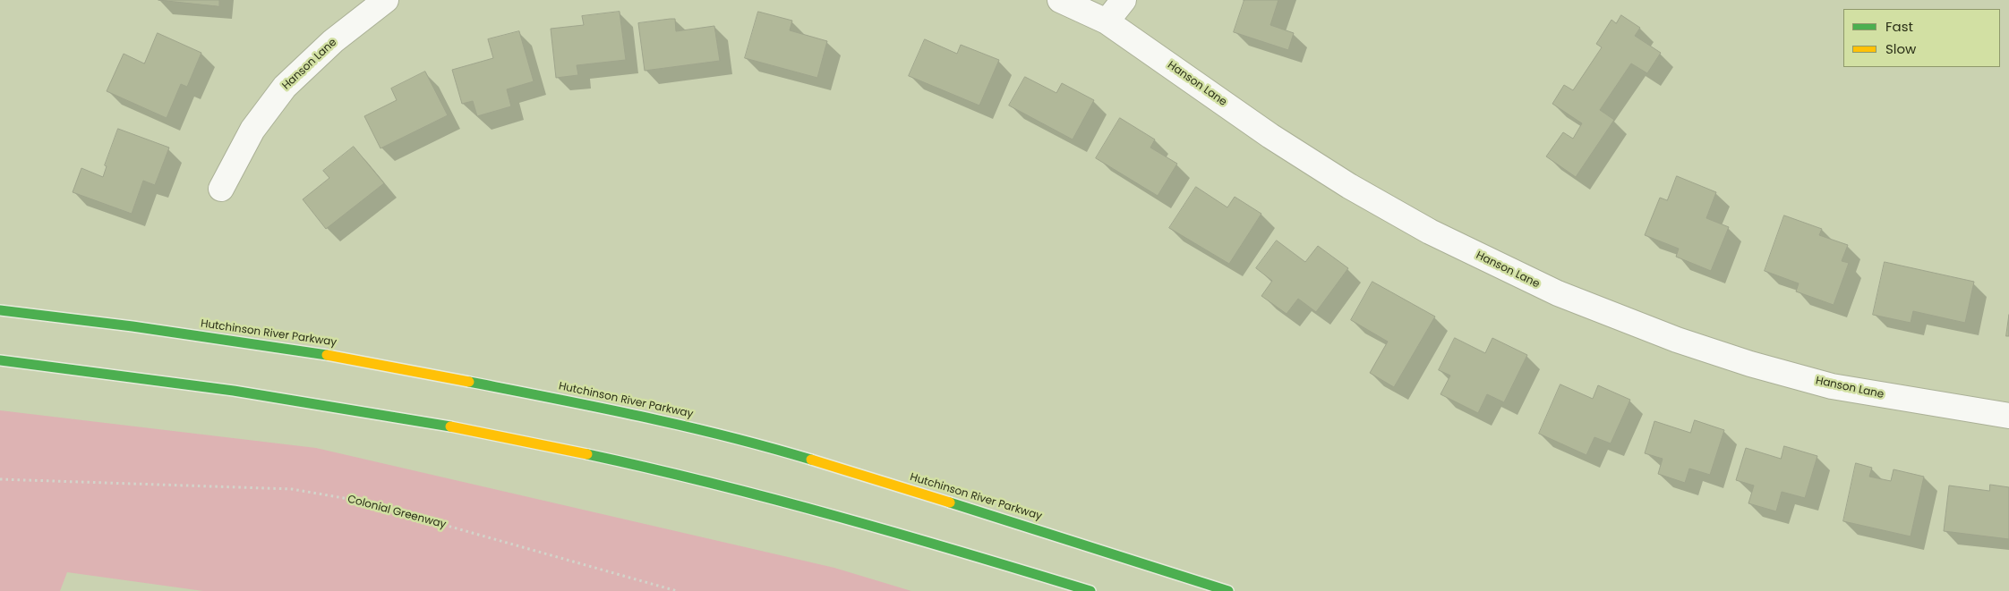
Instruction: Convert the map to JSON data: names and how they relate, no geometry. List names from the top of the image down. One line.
{"streets":{"highway":["Hutchinson River Parkway"],"street":["Hanson Lane"],"path":["Colonial Greenway"]},"legend":["Fast","Slow"]}
